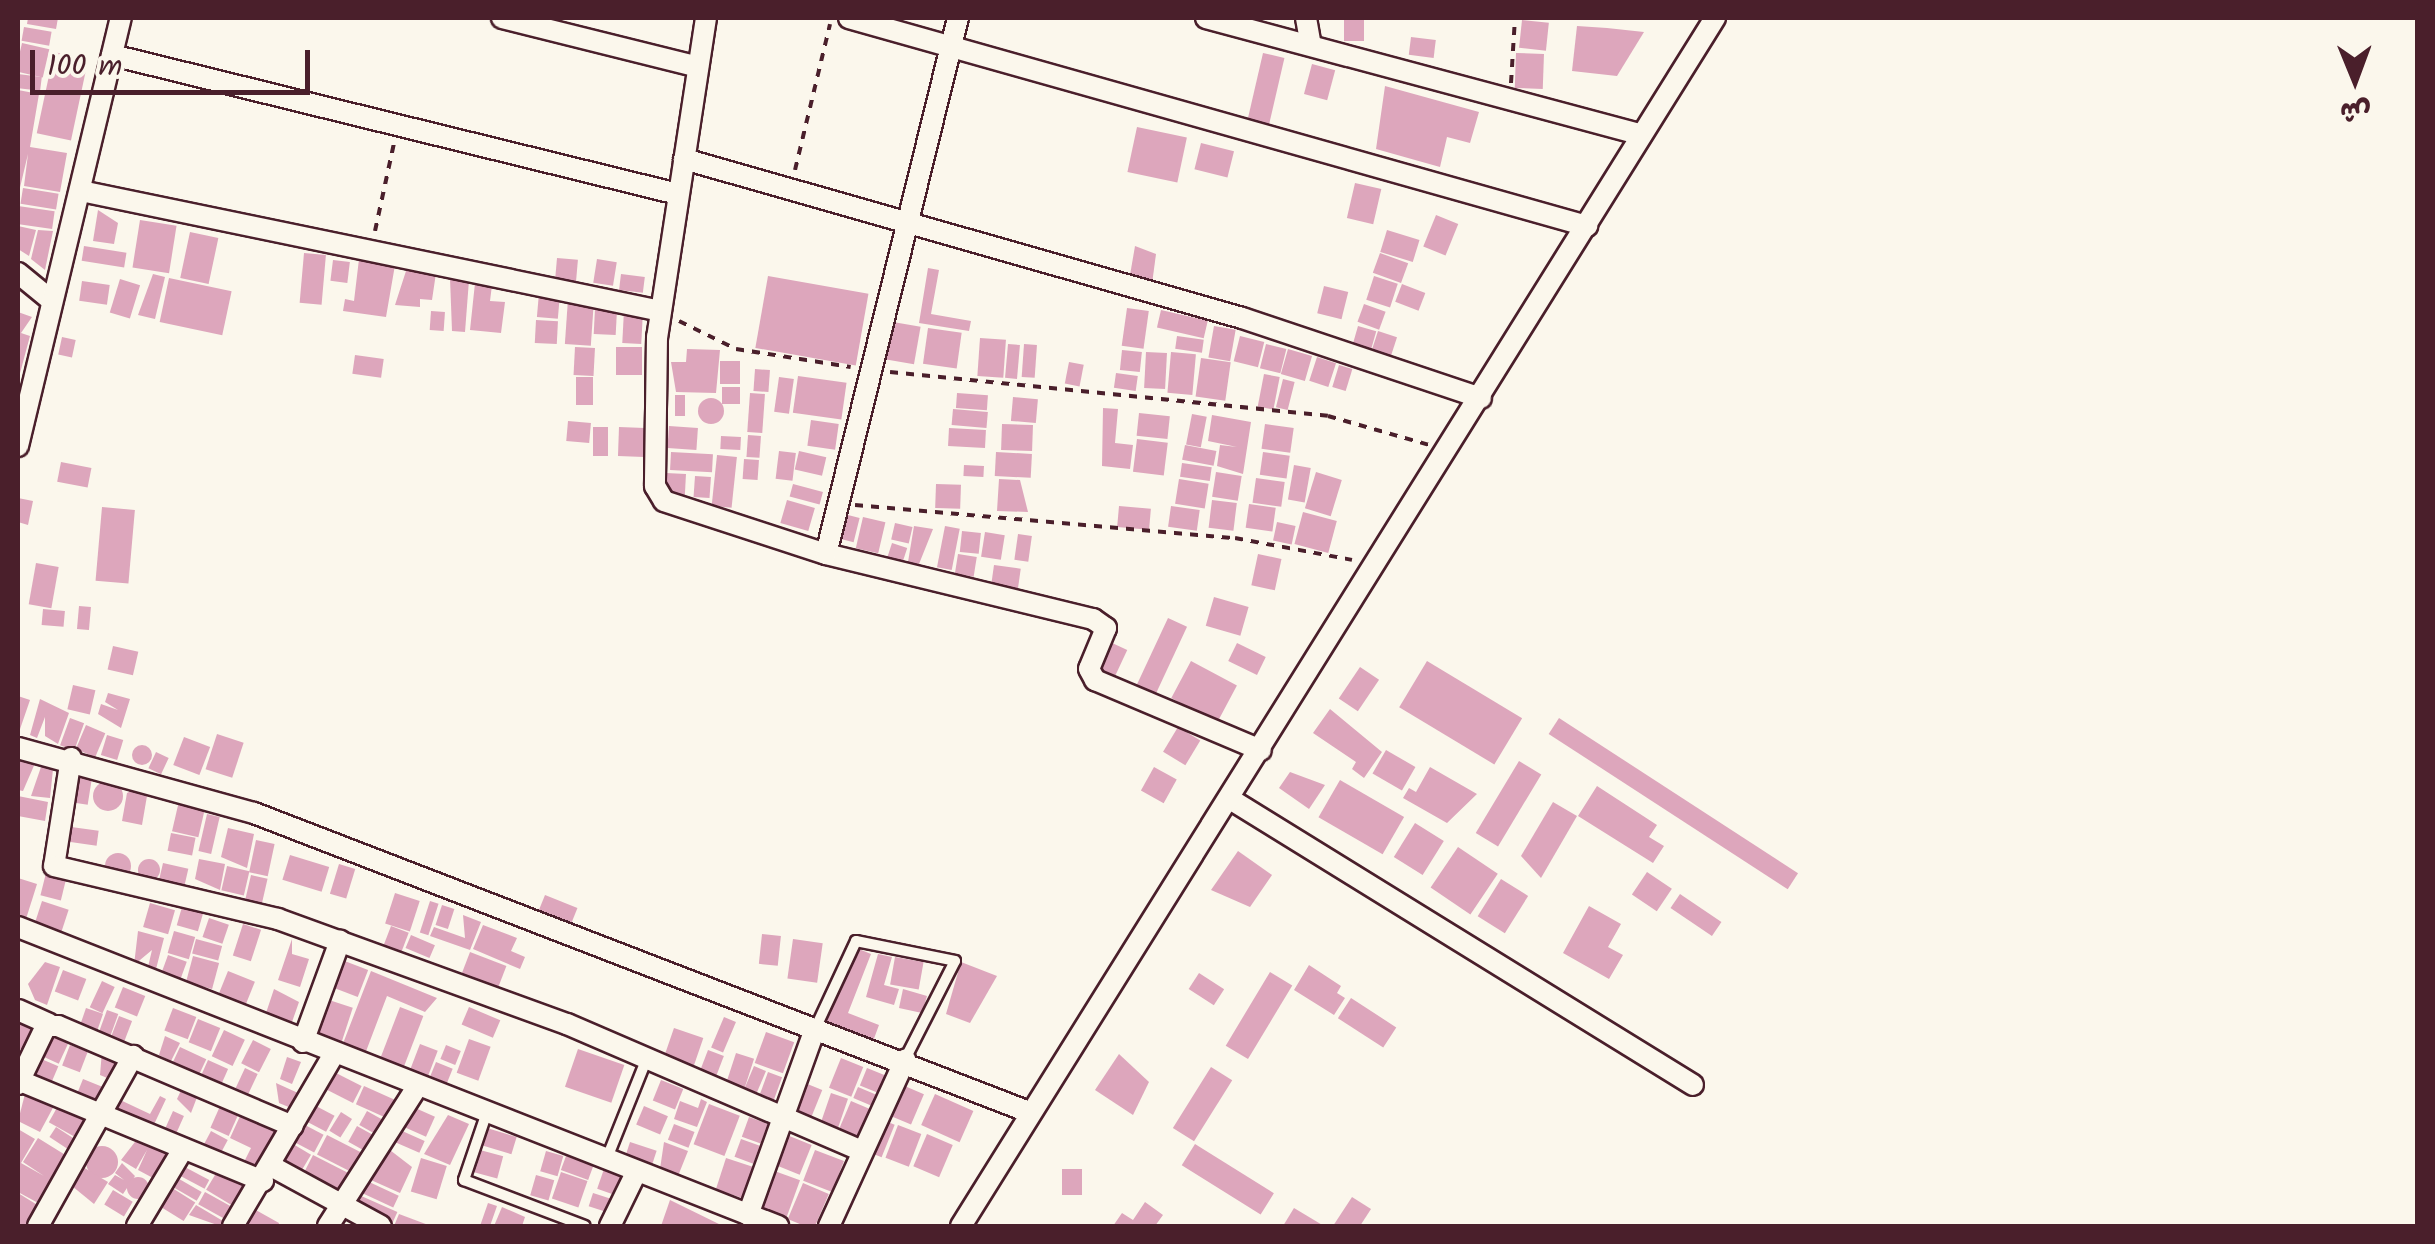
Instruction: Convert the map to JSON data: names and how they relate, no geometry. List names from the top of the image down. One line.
{"scale_bar":"100 m","north":"bottom"}
